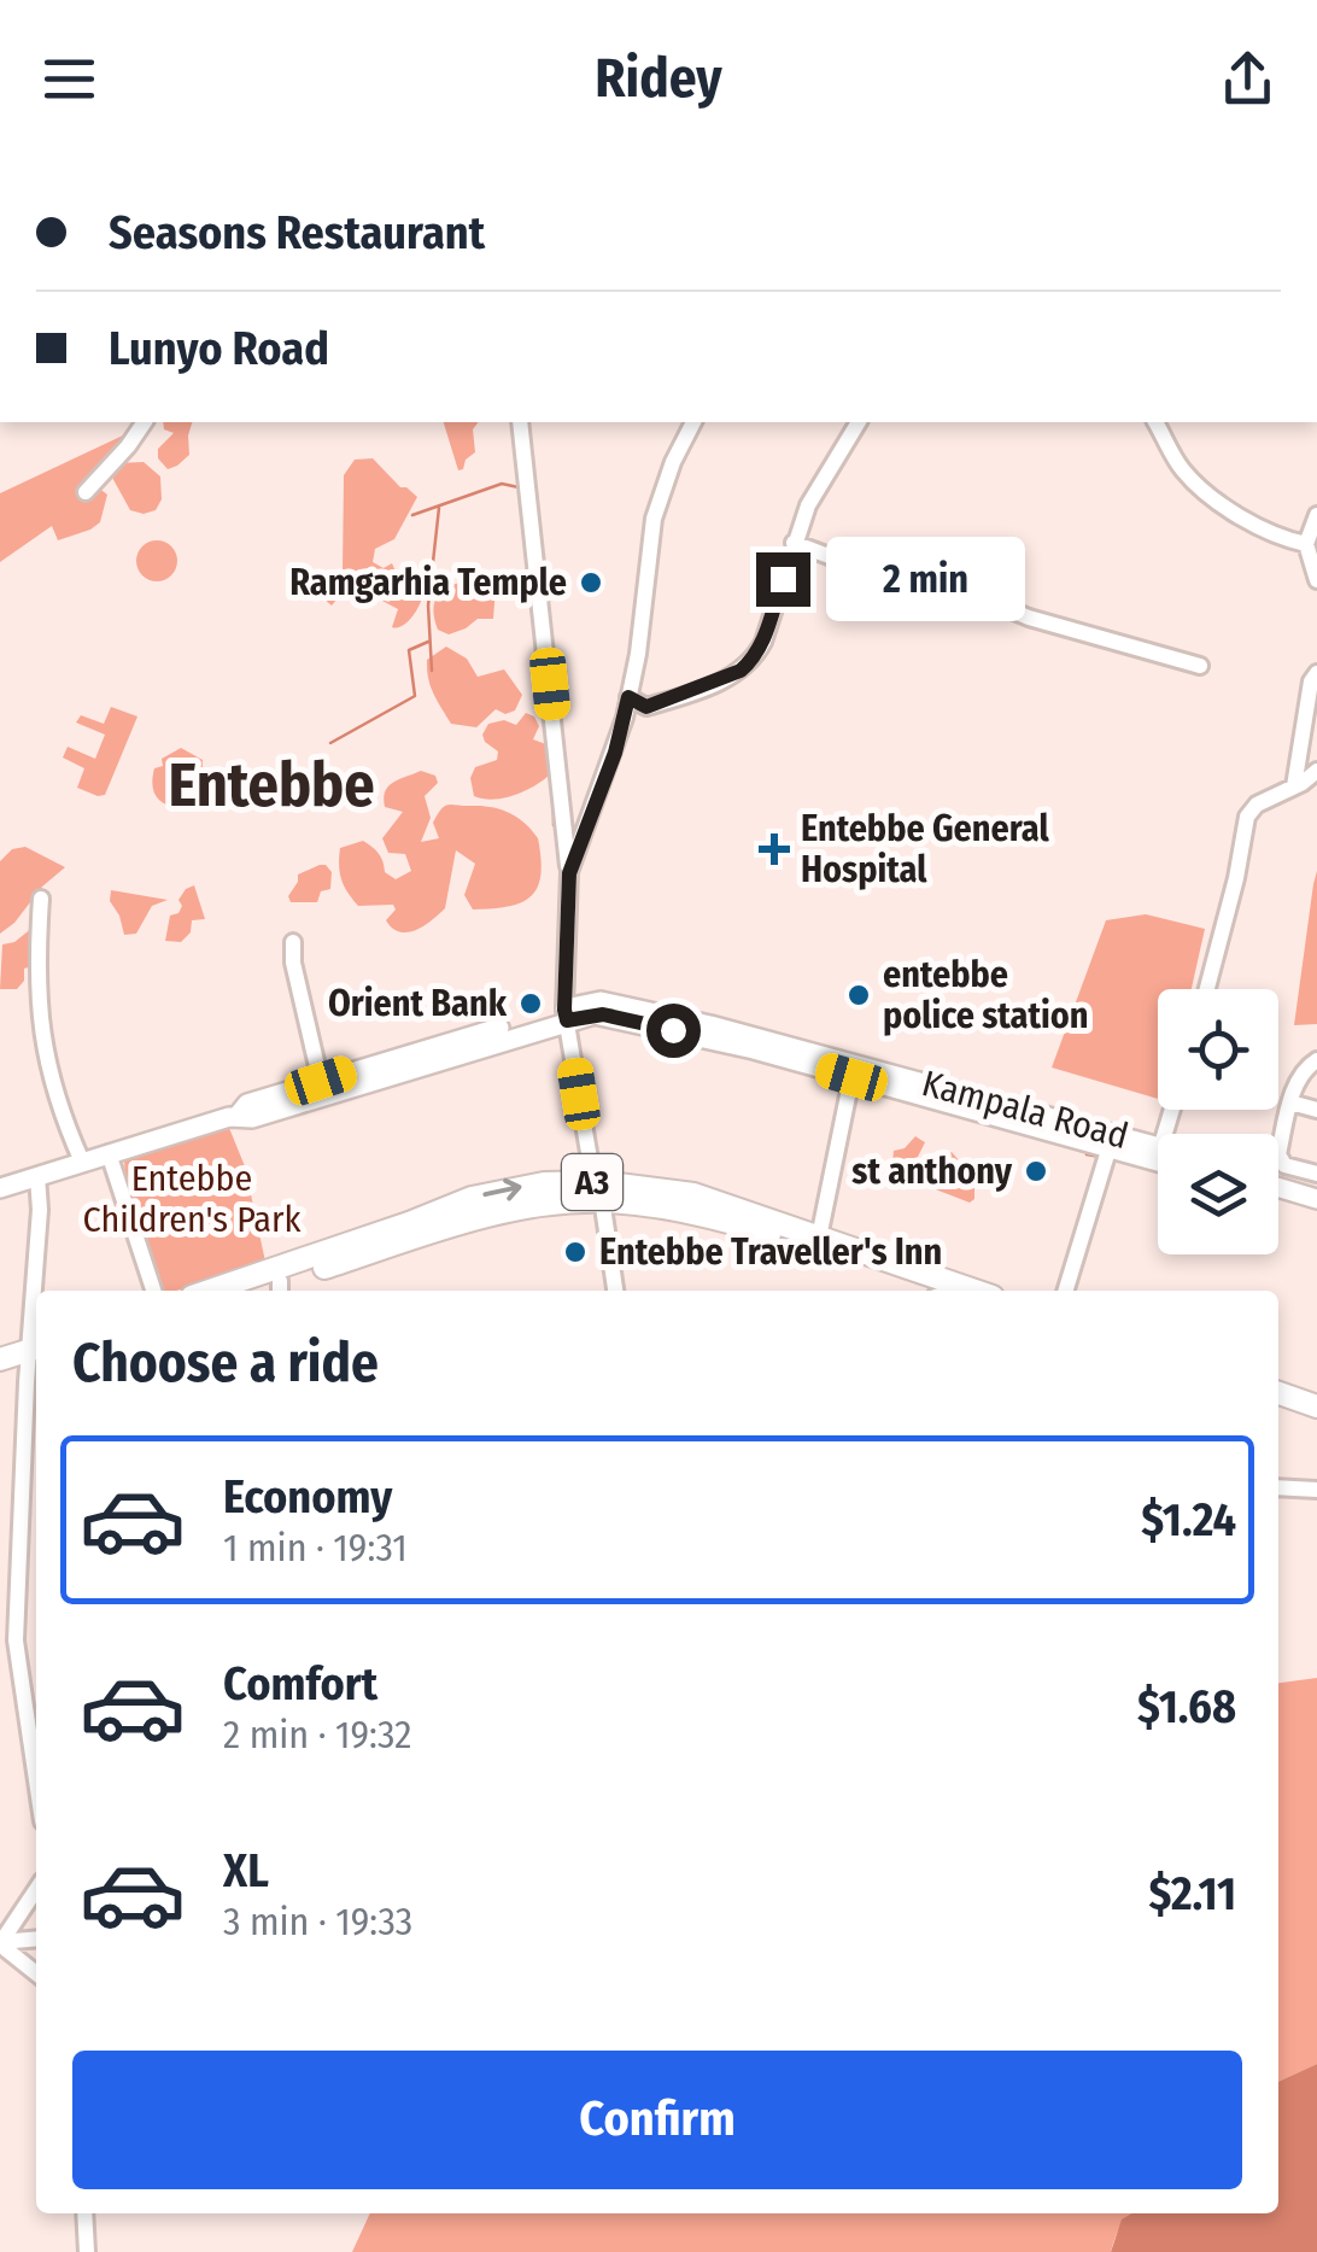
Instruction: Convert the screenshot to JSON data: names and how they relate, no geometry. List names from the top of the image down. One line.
{"streets":{"highway":["A3"],"main road":["Kampala Road"]},"districts":["Entebbe"],"parks":["Entebbe Children's Park"],"places":{"other":["Ramgarhia Temple","entebbe police station","Orient Bank","st anthony","Entebbe Traveller's Inn"],"health":["Entebbe General Hospital"]},"page":{"header":"Ridey","banner":["Seasons Restaurant","Lunyo Road"],"bubble":"2 min","heading":"Choose a ride","list":[{"name":"Economy","note":"1 min · 19:31","value":"$1.24"},{"name":"Comfort","note":"2 min · 19:32","value":"$1.68"},{"name":"XL","note":"3 min · 19:33","value":"$2.11"}],"buttons":"Confirm"}}
